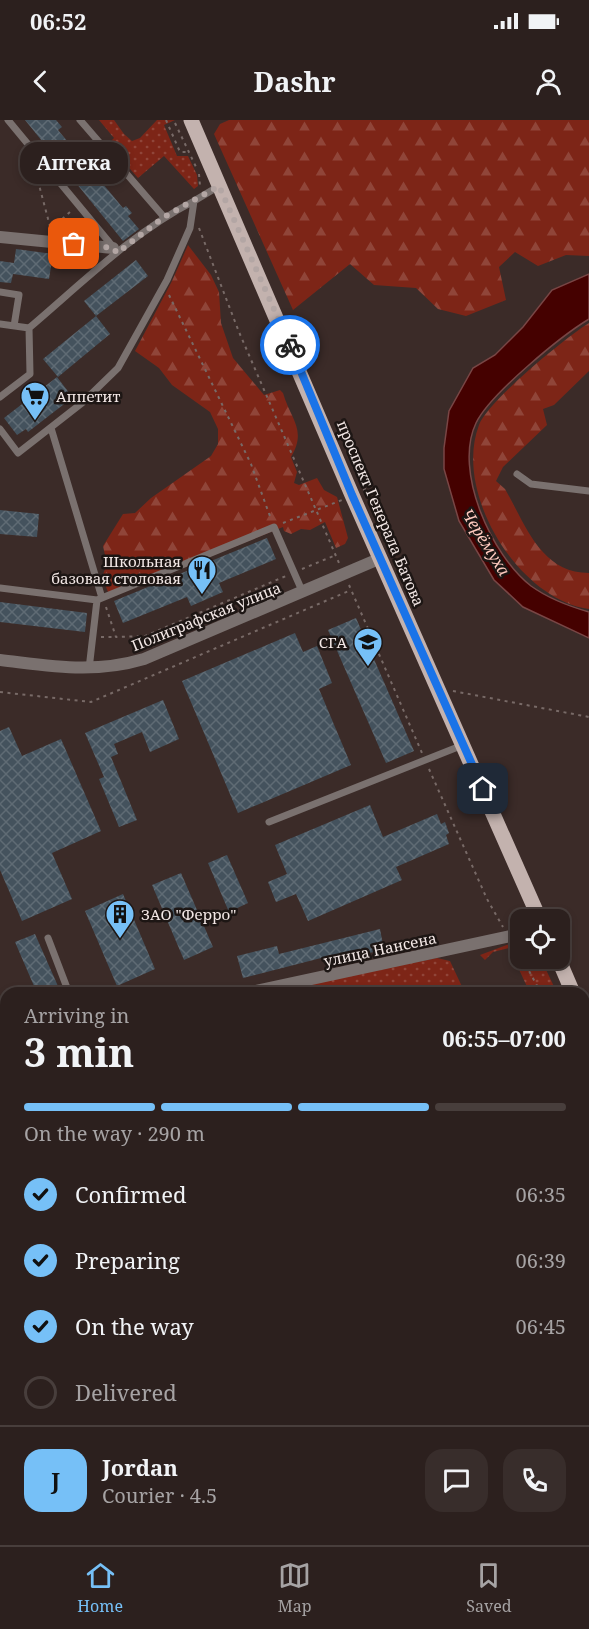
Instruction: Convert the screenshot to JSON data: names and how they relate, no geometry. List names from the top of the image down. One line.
{"streets":{"main road":["проспект Генерала Батова"],"street":["Полиграфская улица","улица Нансена"]},"crossings":[["проспект Генерала Батова","Полиграфская улица"]],"water":["Черёмуха"],"places":{"other":["Аптека"],"supermarket":["Аппетит"],"restaurant":["Школьная базовая столовая"],"school or university":["СГА"],"building":["ЗАО \"Ферро\""]},"page":{"status":"06:52","header":"Dashr","bubble":"Аптека","heading":["3 min","Arriving in","06:55–07:00"],"panel":["Jordan","Courier · 4.5"],"bar":"On the way · 290 m","list":[["Confirmed","06:35"],["Preparing","06:39"],["On the way","06:45"],"Delivered"],"round":"J","tabs":["Home","Map","Saved"]}}
